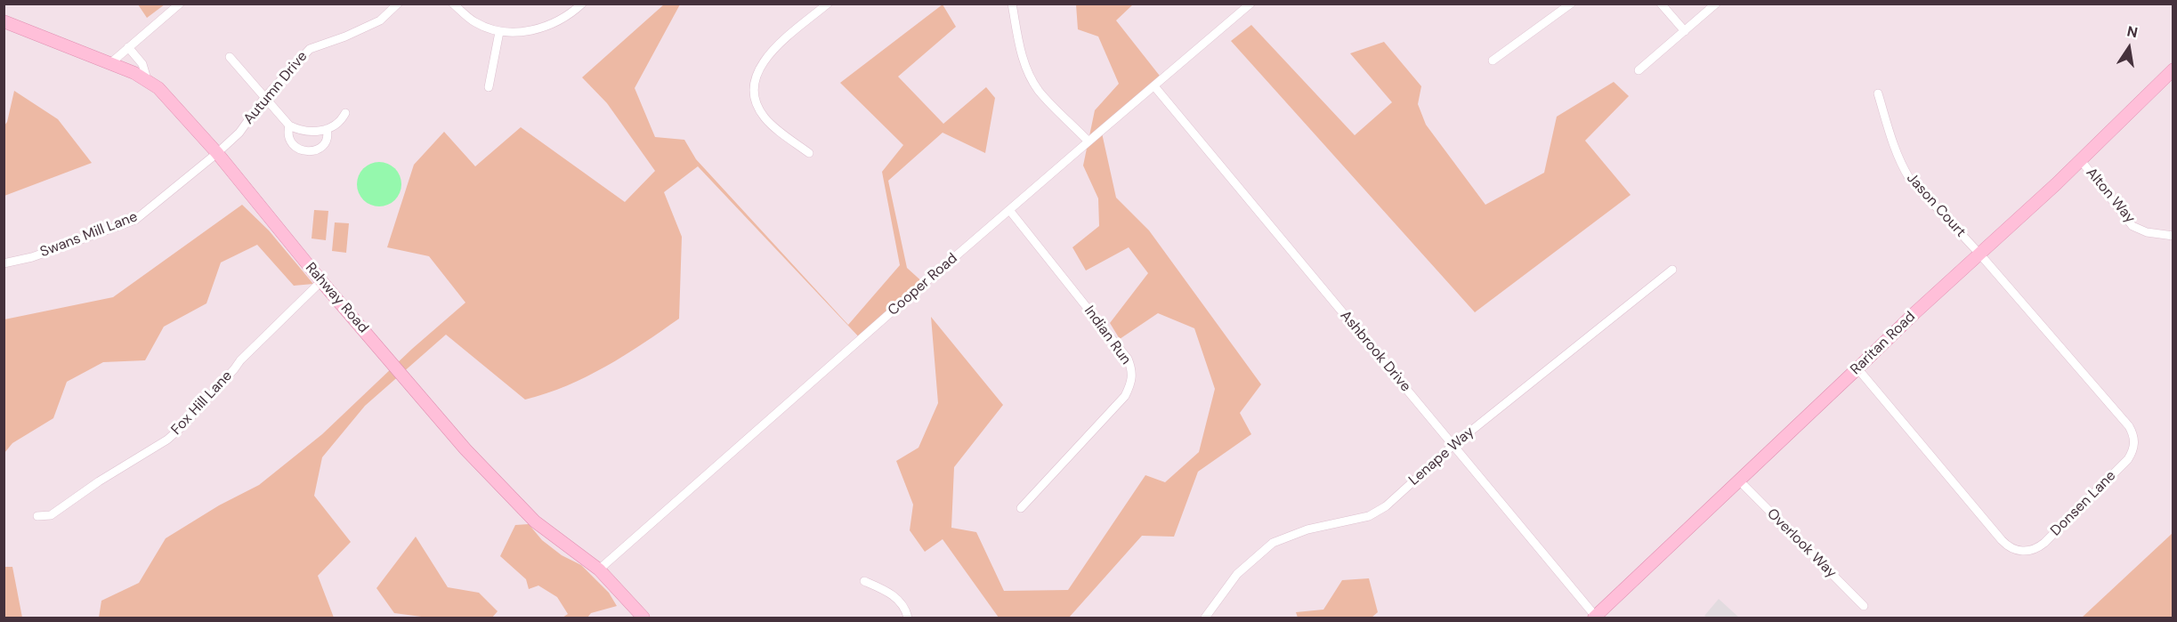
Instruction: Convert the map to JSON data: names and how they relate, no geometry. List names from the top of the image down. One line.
{"streets":{"street":["Autumn Drive","Alton Way","Jason Court","Swans Mill Lane","Cooper Road","Rahway Road","Indian Run","Raritan Road","Ashbrook Drive","Fox Hill Lane","Lenape Way","Donsen Lane","Overlook Way"]},"crossings":[["Autumn Drive","Swans Mill Lane"],["Autumn Drive","Rahway Road"],["Alton Way","Raritan Road"],["Jason Court","Raritan Road"],["Jason Court","Donsen Lane"],["Swans Mill Lane","Rahway Road"],["Cooper Road","Rahway Road"],["Cooper Road","Indian Run"],["Cooper Road","Ashbrook Drive"],["Rahway Road","Fox Hill Lane"],["Raritan Road","Ashbrook Drive"],["Raritan Road","Donsen Lane"],["Raritan Road","Overlook Way"],["Ashbrook Drive","Lenape Way"]],"north":"top"}
